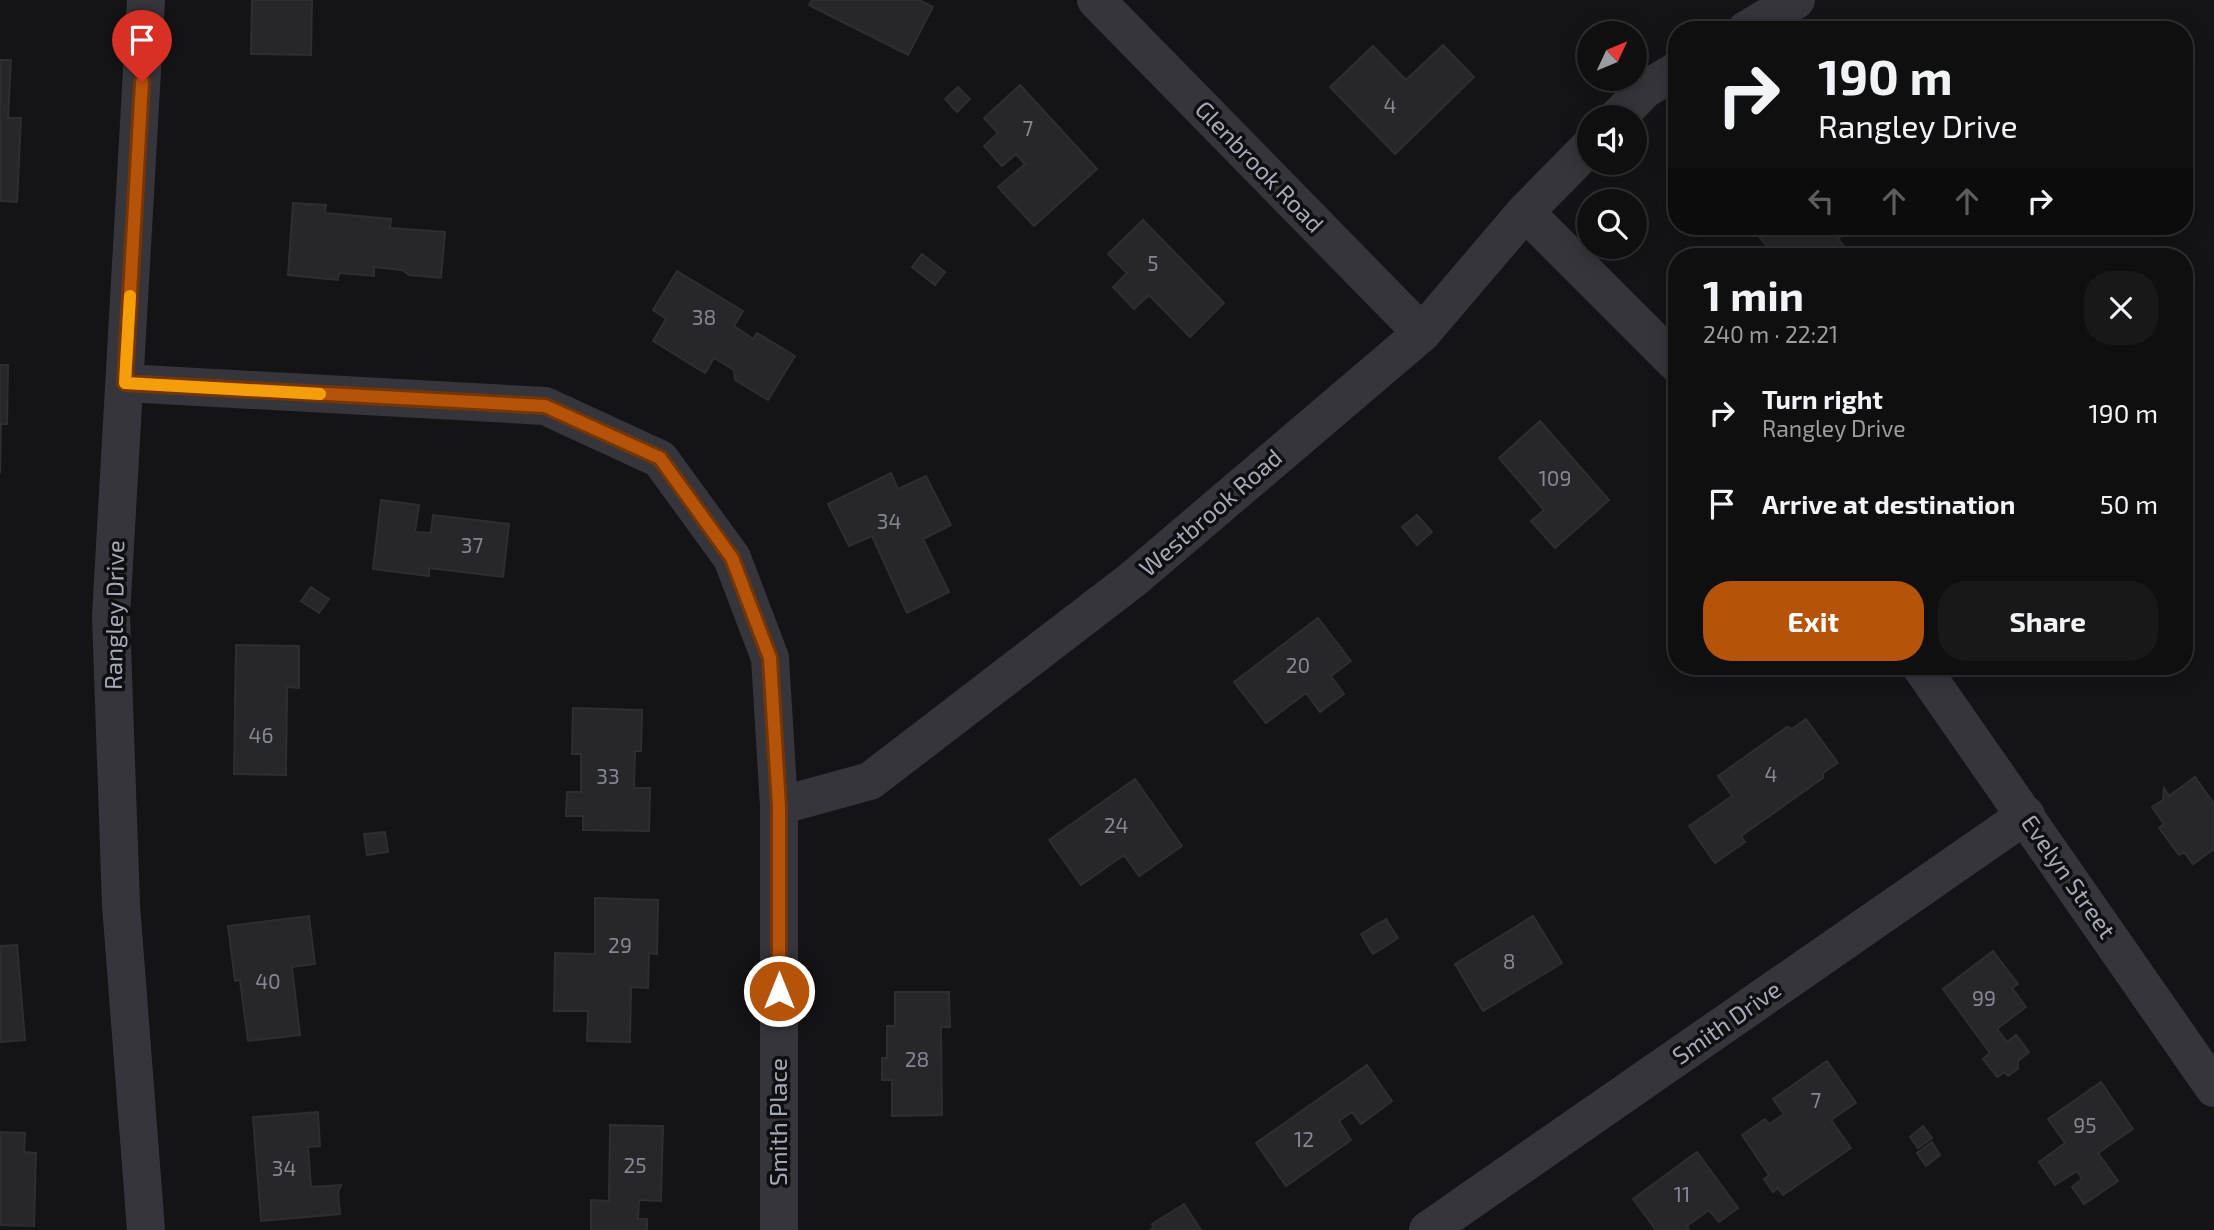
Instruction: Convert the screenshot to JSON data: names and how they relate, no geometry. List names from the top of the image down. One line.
{"streets":{"street":["Glenbrook Road","Westbrook Road","Rangley Drive","Evelyn Street","Smith Drive","Smith Place"]},"crossings":[["Glenbrook Road","Westbrook Road"],["Westbrook Road","Smith Place"],["Rangley Drive","Smith Place"],["Evelyn Street","Smith Drive"]],"house_numbers":["4","7","5","38","109","34","37","20","46","4","33","24","29","8","40","99","28","7","95","12","25","34","11"],"north":"top right","page":{"turn":["190 m","Rangley Drive"],"heading":["1 min","240 m · 22:21"],"list":[{"name":"Turn right","note":"Rangley Drive","value":"190 m"},{"name":"Arrive at destination","value":"50 m"}],"buttons":["Exit","Share"]}}
